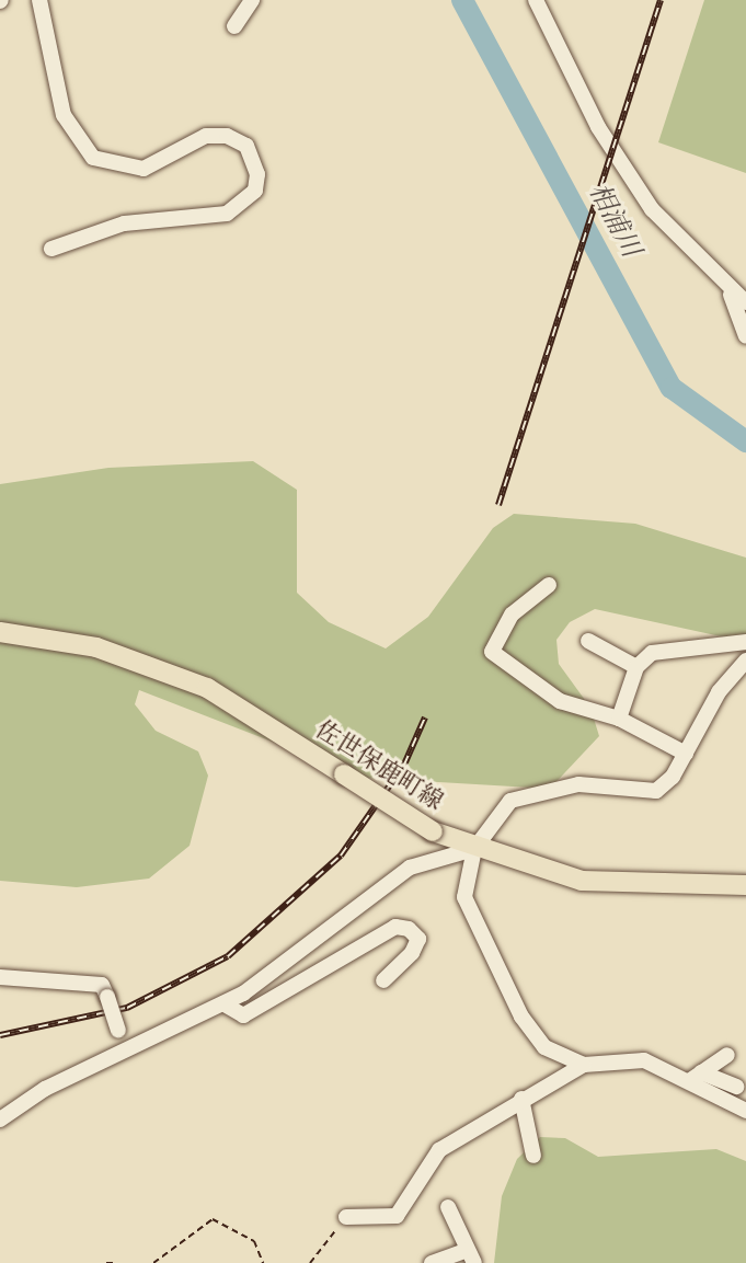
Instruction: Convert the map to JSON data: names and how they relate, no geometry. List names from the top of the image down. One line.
{"streets":{"main road":["佐世保鹿町線"]},"water":["相浦川"]}
